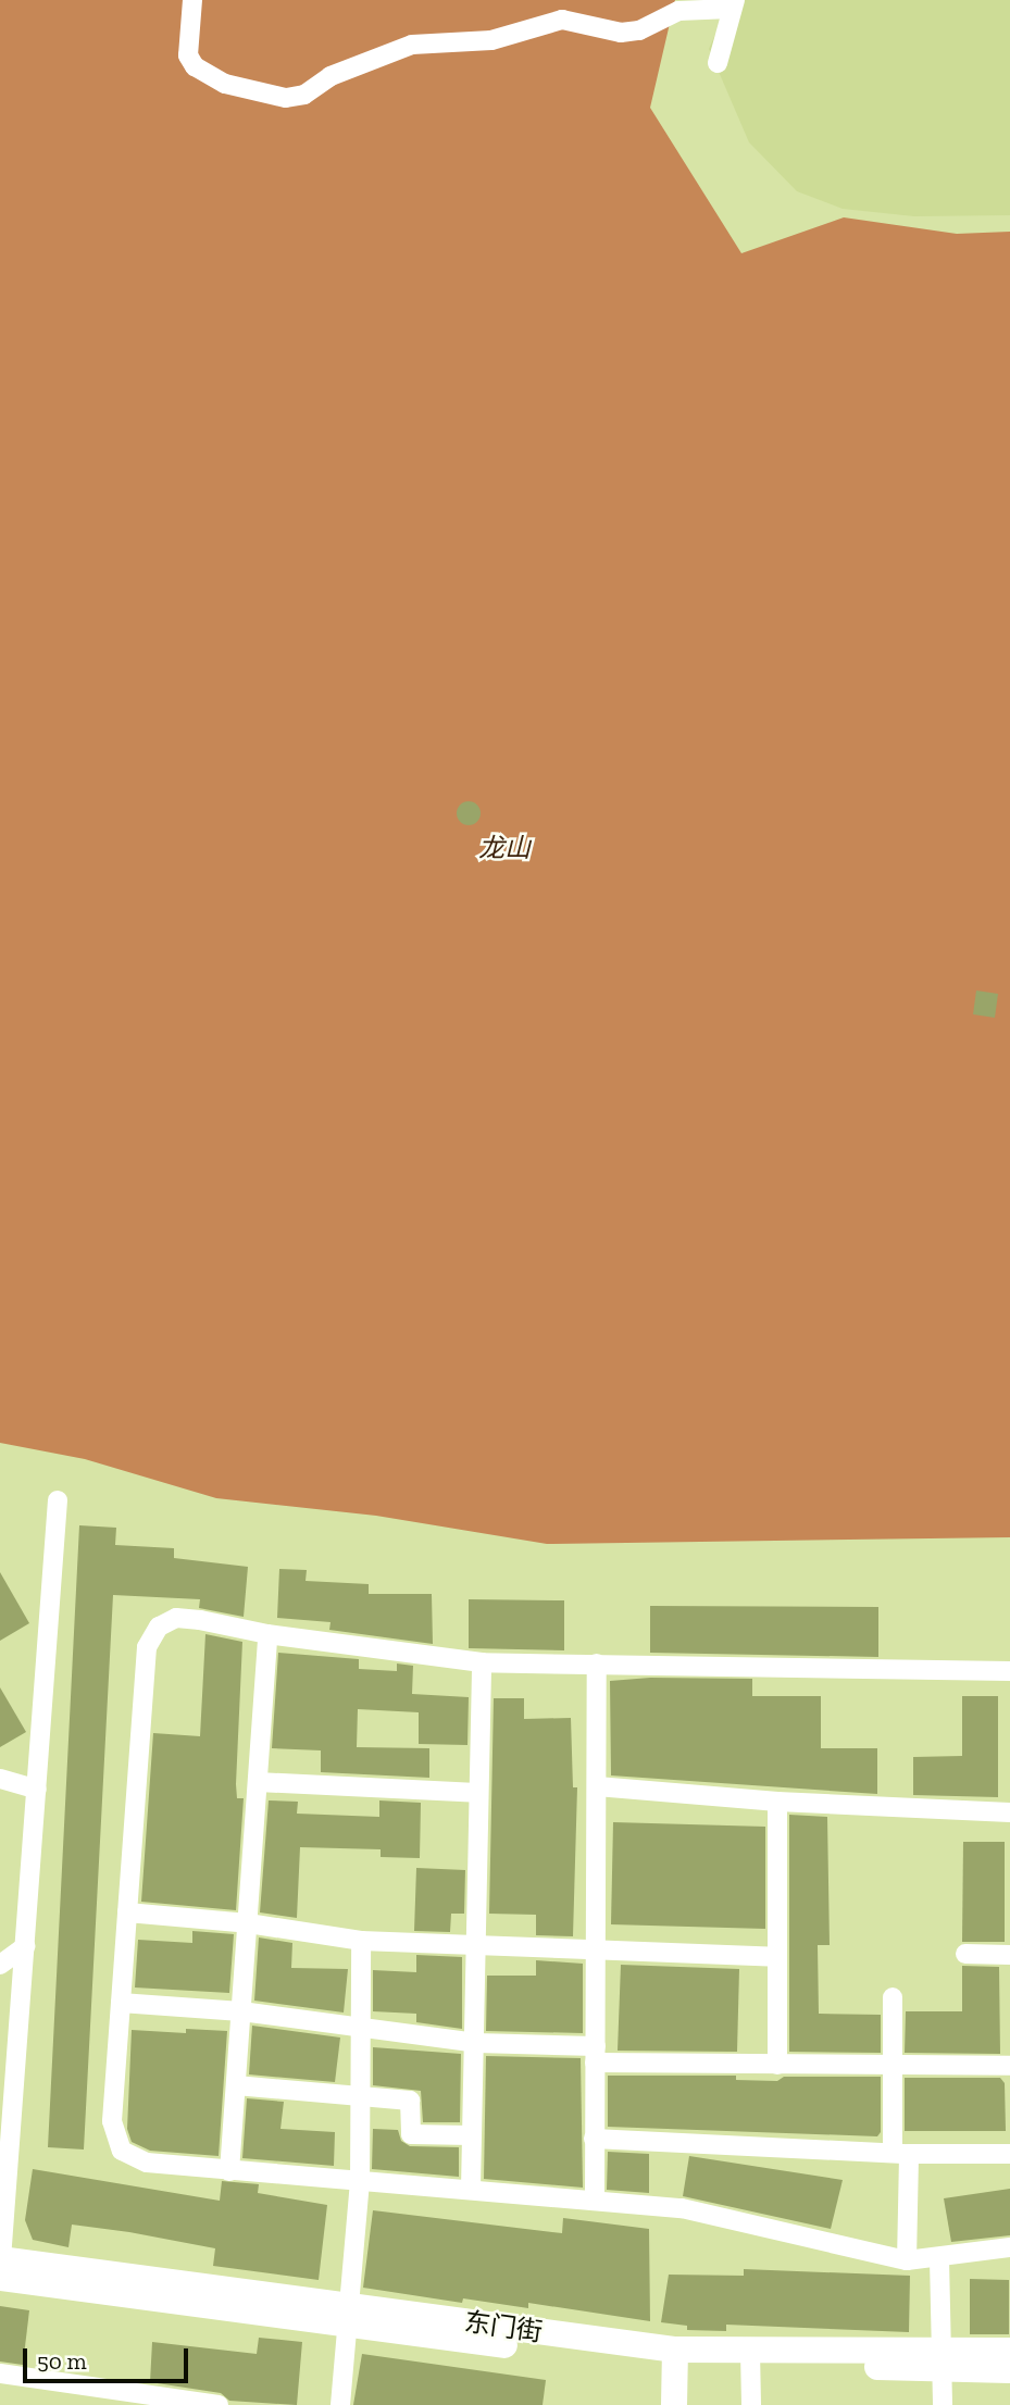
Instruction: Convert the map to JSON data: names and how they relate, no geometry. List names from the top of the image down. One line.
{"streets":{"street":["东门街"]},"parks":["龙山"],"scale_bar":"50 m"}
